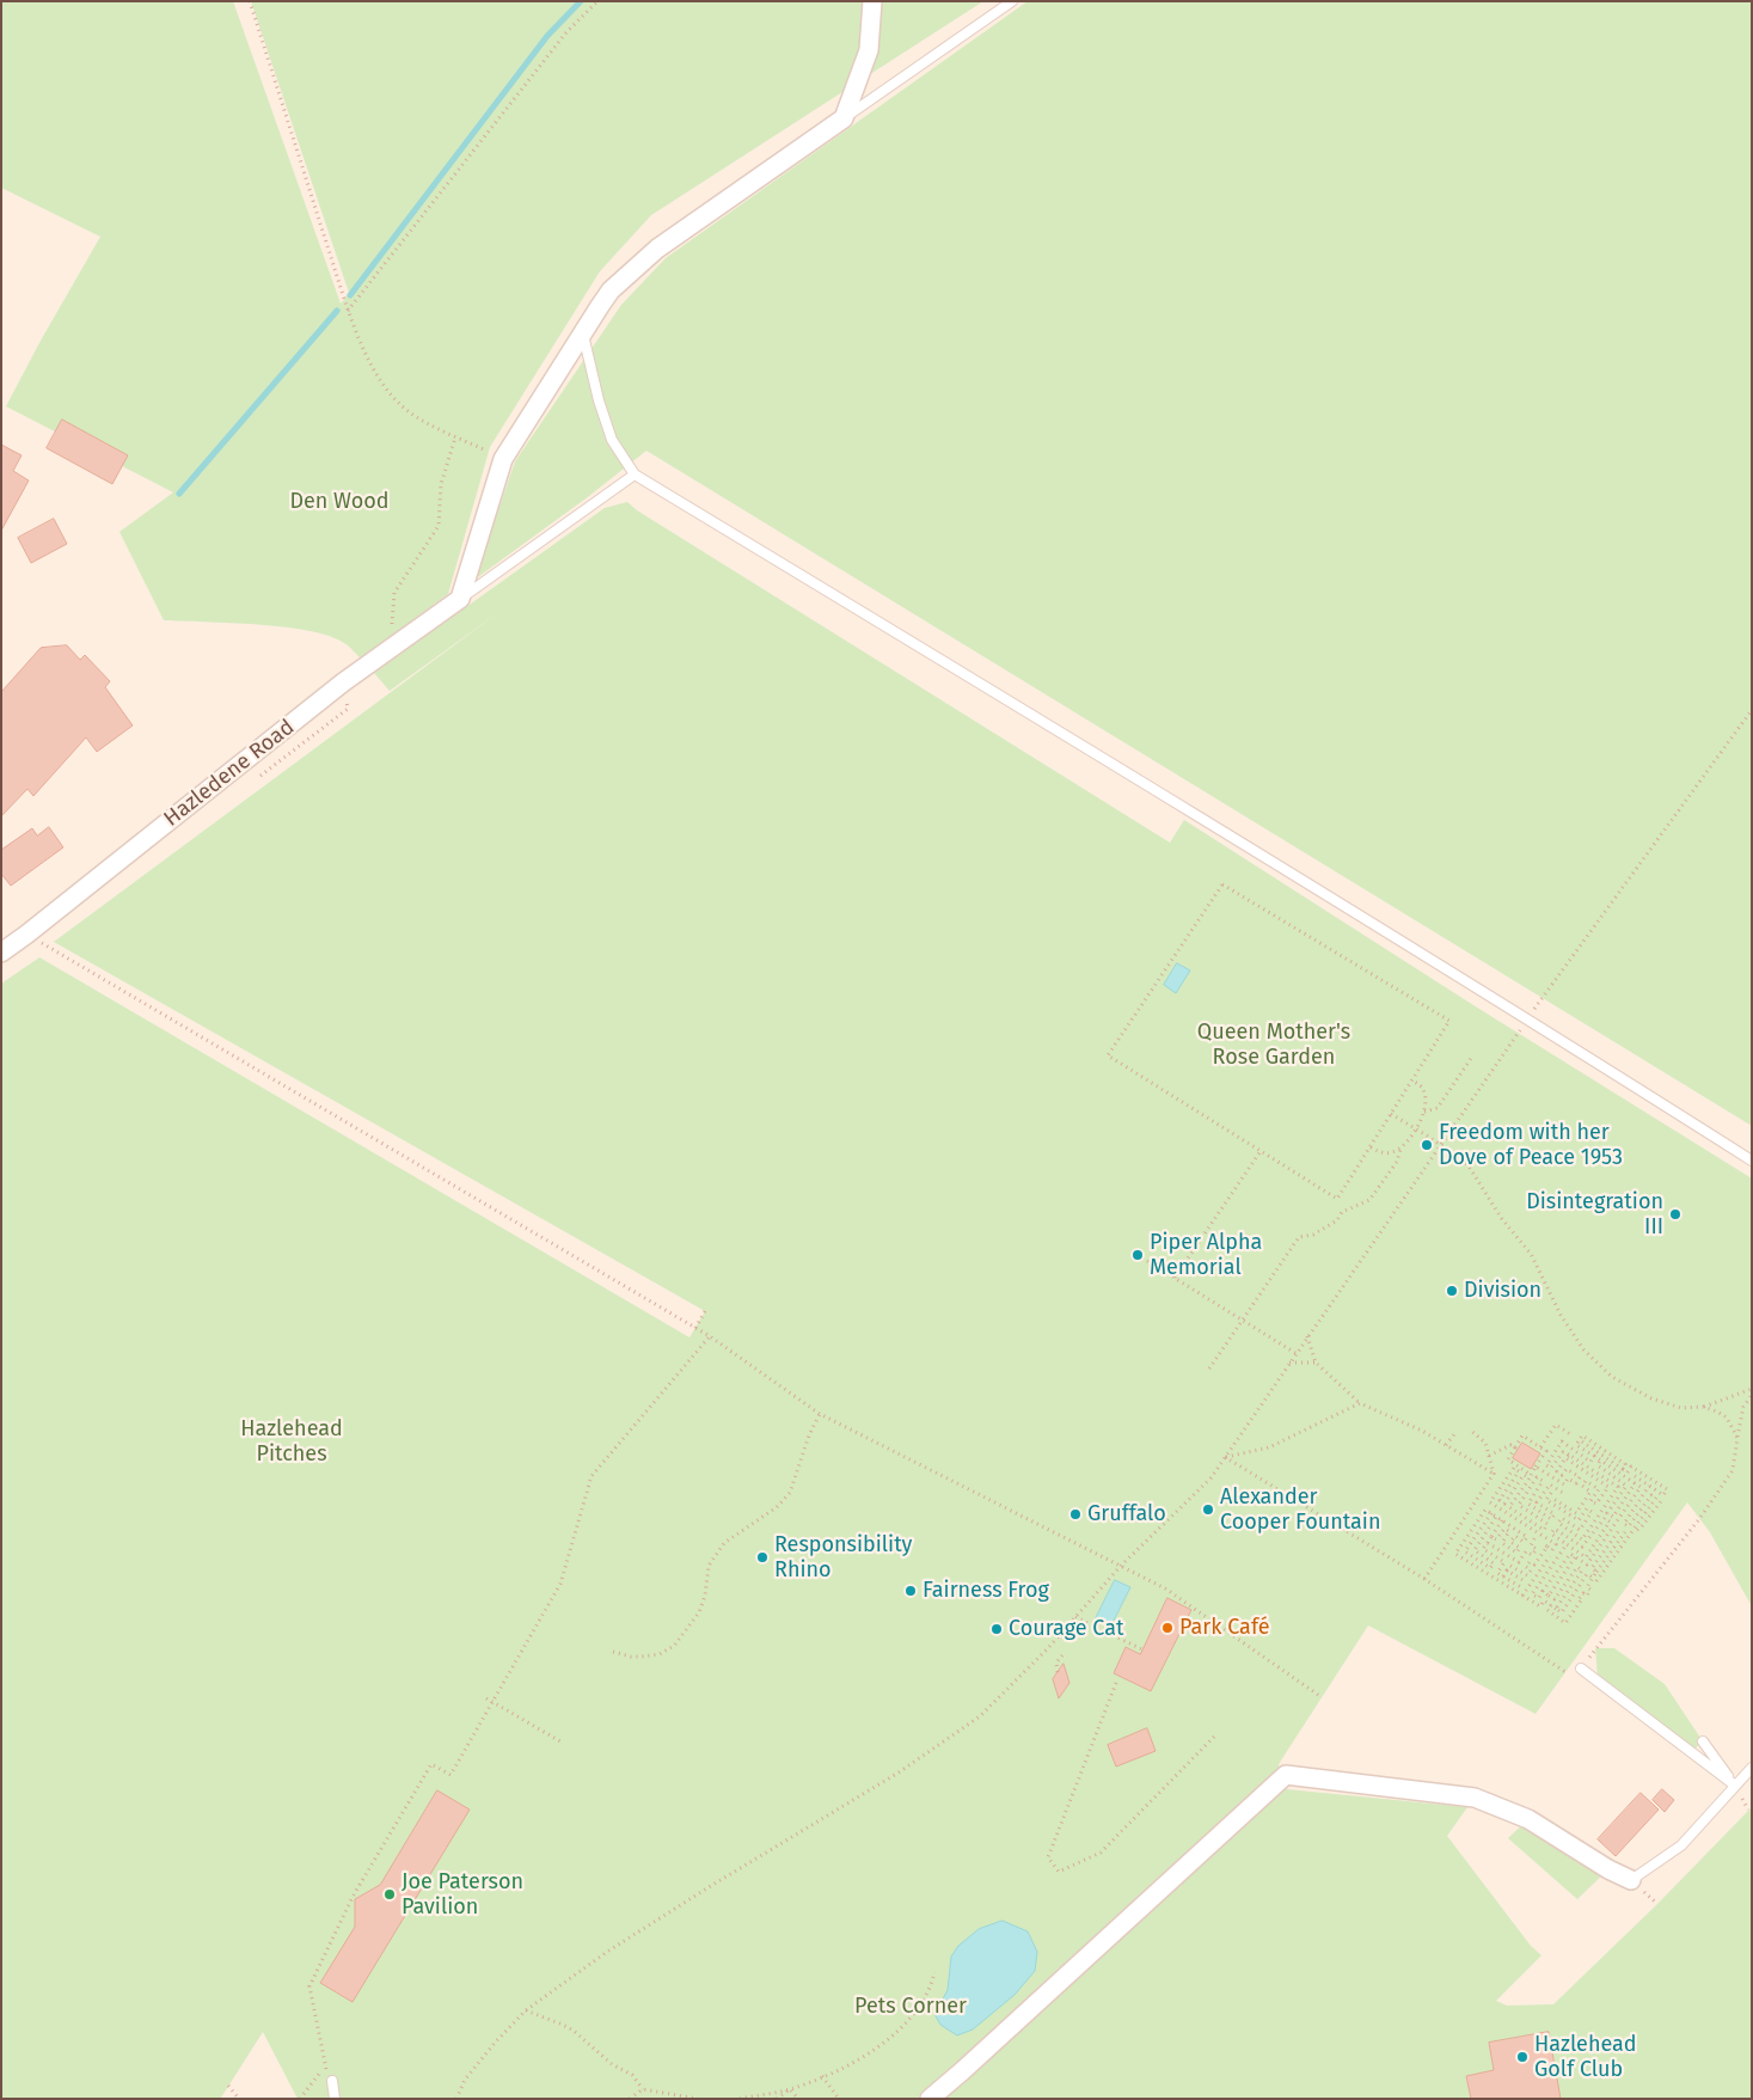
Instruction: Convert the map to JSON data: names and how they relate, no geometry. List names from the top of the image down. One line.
{"streets":{"street":["Hazledene Road"]},"parks":["Den Wood","Queen Mother's Rose Garden","Hazlehead Pitches","Pets Corner"],"places":["Freedom with her Dove of Peace 1953","Disintegration III","Piper Alpha Memorial","Division","Alexander Cooper Fountain","Gruffalo","Responsibility Rhino","Fairness Frog","Park Café","Courage Cat","Joe Paterson Pavilion","Hazlehead Golf Club"]}
